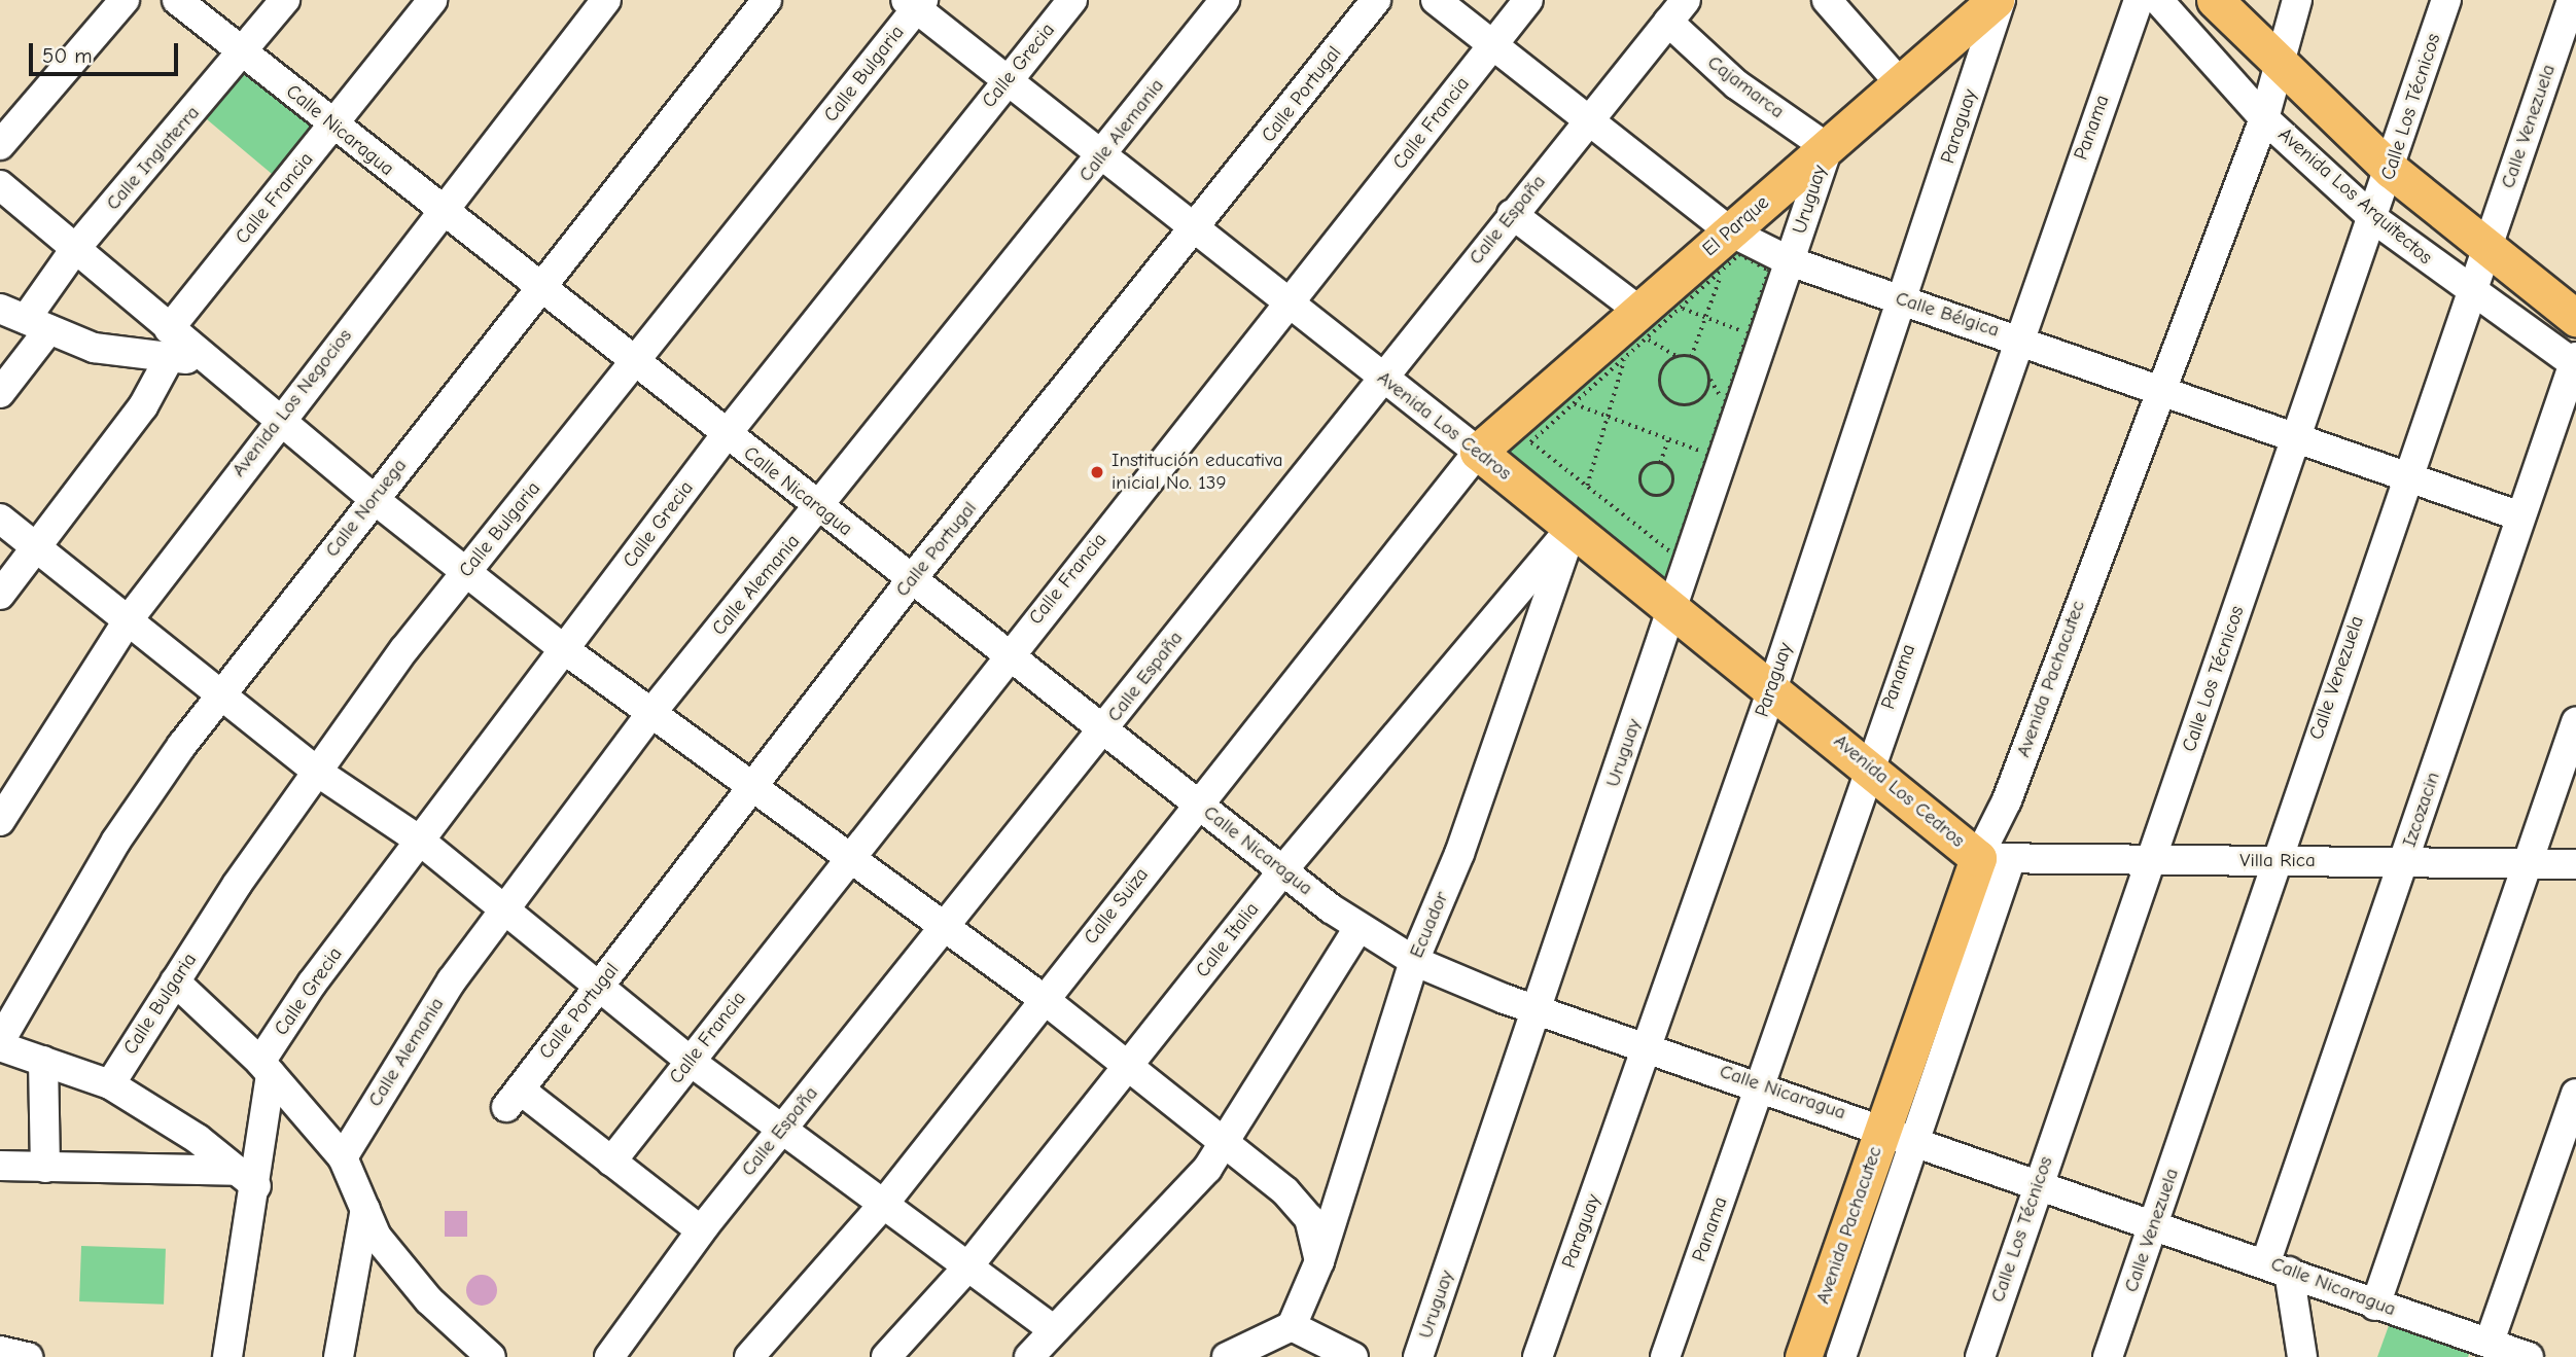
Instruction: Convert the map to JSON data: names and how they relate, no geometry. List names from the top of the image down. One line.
{"streets":{"main road":["El Parque","Avenida Los Cedros","Avenida Pachacutec"],"street":["Calle Grecia","Calle Bulgaria","Cajamarca","Calle Portugal","Calle Los Técnicos","Calle Francia","Paraguay","Calle Venezuela","Panama","Calle Nicaragua","Calle Alemania","Calle Inglaterra","Avenida Los Arquitectos","Uruguay","Calle España","Calle Bélgica","Avenida Los Negocios","Calle Noruega","Izcozacin","Villa Rica","Calle Suiza","Ecuador","Calle Italia"]},"crossings":[["Calle Grecia","Calle Nicaragua"],["Calle Grecia","Avenida Los Cedros"],["Calle Bulgaria","Calle Nicaragua"],["Calle Bulgaria","Avenida Los Cedros"],["Cajamarca","Uruguay"],["Cajamarca","Calle España"],["Cajamarca","El Parque"],["Calle Portugal","Calle Francia"],["Calle Portugal","Calle Nicaragua"],["Calle Portugal","Avenida Los Cedros"],["Calle Los Técnicos","Calle Nicaragua"],["Calle Los Técnicos","Avenida Los Arquitectos"],["Calle Los Técnicos","Calle Bélgica"],["Calle Los Técnicos","Villa Rica"],["Calle Francia","Calle Nicaragua"],["Calle Francia","Calle Bélgica"],["Calle Francia","Avenida Los Cedros"],["Paraguay","Calle Nicaragua"],["Paraguay","El Parque"],["Paraguay","Calle Bélgica"],["Paraguay","Avenida Los Cedros"],["Calle Venezuela","Calle Nicaragua"],["Calle Venezuela","Avenida Los Arquitectos"],["Calle Venezuela","Calle Bélgica"],["Calle Venezuela","Villa Rica"],["Panama","Calle Nicaragua"],["Panama","Calle Bélgica"],["Panama","Avenida Los Cedros"],["Calle Nicaragua","Calle Alemania"],["Calle Nicaragua","Calle Inglaterra"],["Calle Nicaragua","Uruguay"],["Calle Nicaragua","Calle España"],["Calle Nicaragua","Avenida Los Negocios"],["Calle Nicaragua","Calle Noruega"],["Calle Nicaragua","Avenida Pachacutec"],["Calle Nicaragua","Izcozacin"],["Calle Nicaragua","Calle Suiza"],["Calle Nicaragua","Ecuador"],["Calle Nicaragua","Calle Italia"],["Calle Alemania","Avenida Los Cedros"],["Avenida Los Arquitectos","Avenida Pachacutec"],["Avenida Los Arquitectos","Izcozacin"],["Uruguay","El Parque"],["Uruguay","Calle Bélgica"],["Uruguay","Avenida Los Cedros"],["Calle España","Calle Bélgica"],["Calle España","Avenida Los Cedros"],["El Parque","Calle Bélgica"],["El Parque","Avenida Los Cedros"],["El Parque","Calle Suiza"],["Calle Bélgica","Avenida Pachacutec"],["Calle Bélgica","Izcozacin"],["Avenida Los Cedros","Avenida Pachacutec"],["Avenida Los Cedros","Villa Rica"],["Avenida Los Cedros","Calle Suiza"],["Avenida Los Cedros","Ecuador"],["Avenida Los Cedros","Calle Italia"],["Avenida Pachacutec","Villa Rica"],["Izcozacin","Villa Rica"],["Ecuador","Calle Italia"]],"places":["Institución educativa inicial No. 139"],"scale_bar":"50 m"}
